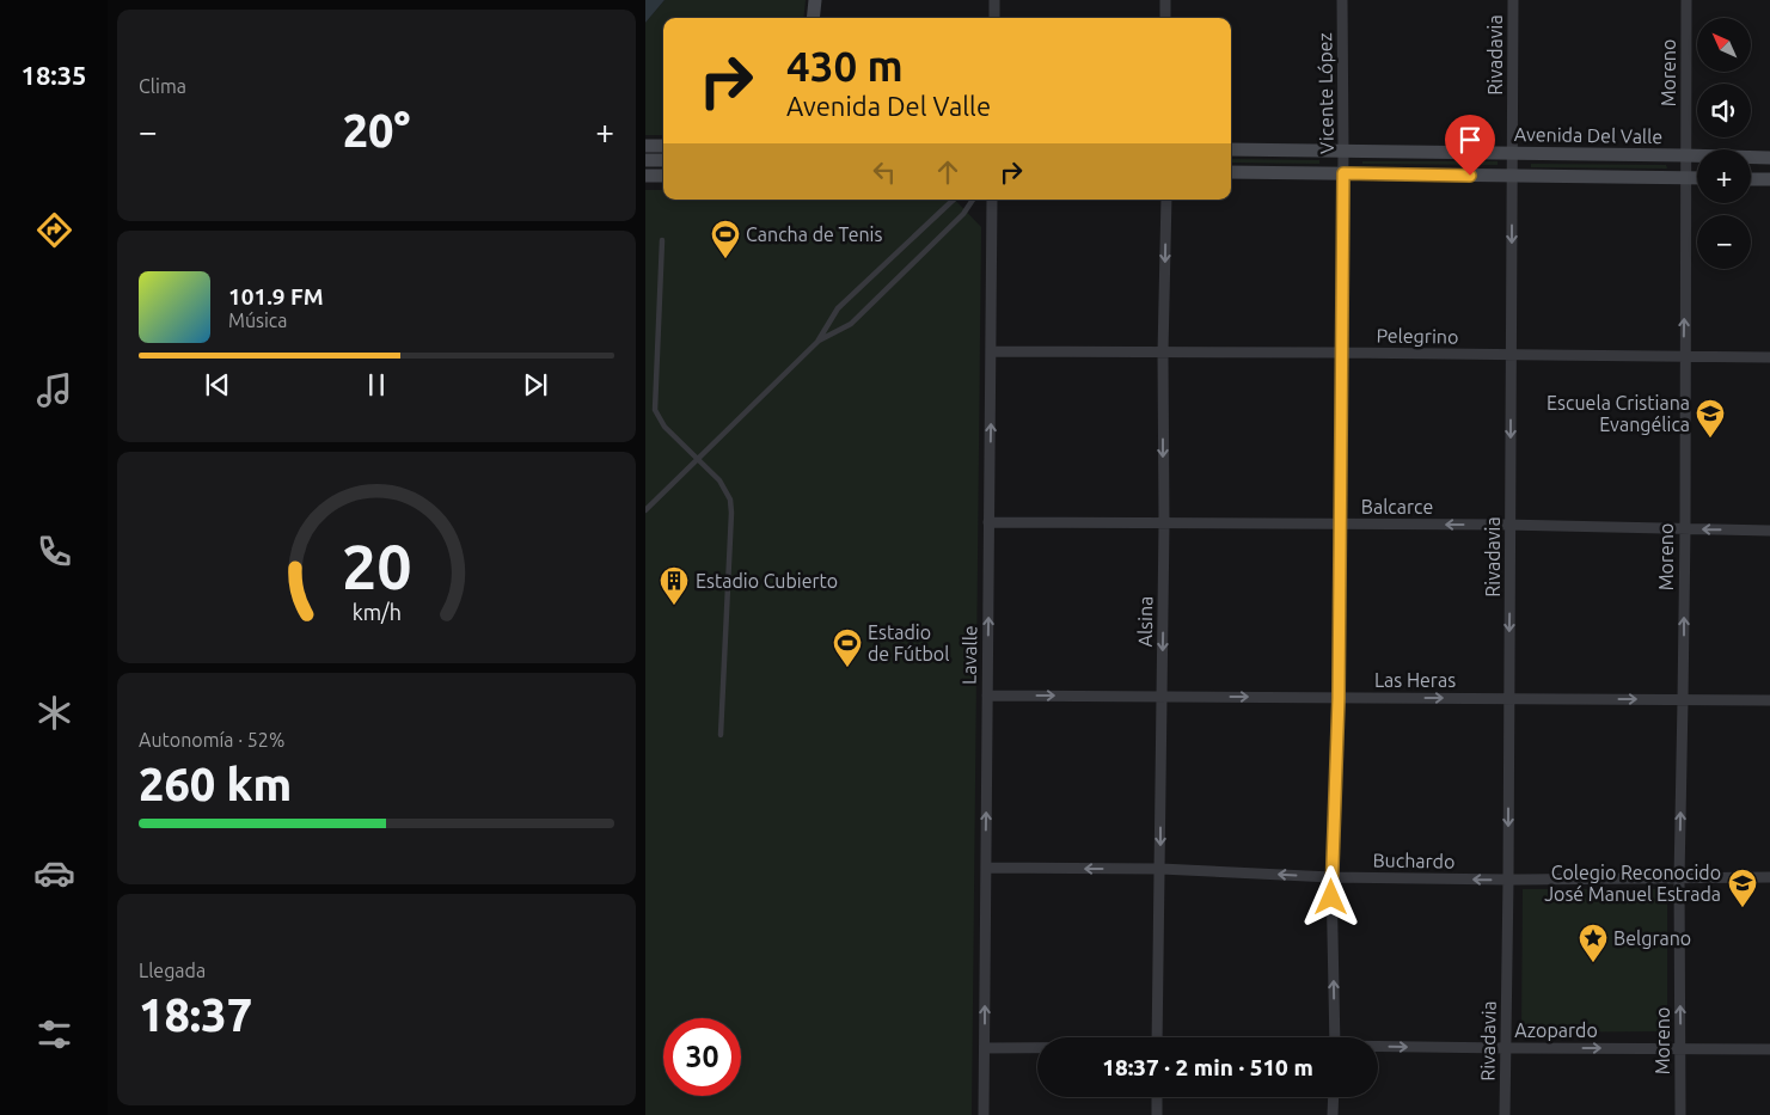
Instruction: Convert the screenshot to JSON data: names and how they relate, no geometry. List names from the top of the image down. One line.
{"streets":{"main road":["Avenida Del Valle"],"street":["Rivadavia","Moreno","Vicente López","Pelegrino","Balcarce","Alsina","Lavalle","Las Heras","Buchardo","Azopardo"]},"crossings":[["Rivadavia","Avenida Del Valle"],["Rivadavia","Pelegrino"],["Rivadavia","Balcarce"],["Rivadavia","Las Heras"],["Rivadavia","Buchardo"],["Rivadavia","Azopardo"],["Moreno","Avenida Del Valle"],["Moreno","Pelegrino"],["Moreno","Balcarce"],["Moreno","Las Heras"],["Moreno","Buchardo"],["Moreno","Azopardo"],["Vicente López","Avenida Del Valle"],["Vicente López","Pelegrino"],["Vicente López","Balcarce"],["Vicente López","Las Heras"],["Vicente López","Buchardo"],["Pelegrino","Alsina"],["Pelegrino","Lavalle"],["Balcarce","Alsina"],["Balcarce","Lavalle"],["Alsina","Las Heras"],["Alsina","Buchardo"],["Lavalle","Las Heras"],["Lavalle","Buchardo"],["Lavalle","Azopardo"]],"one_way":["Rivadavia","Moreno","Alsina","Lavalle","Las Heras","Buchardo","Azopardo"],"places":{"sports":["Cancha de Tenis","Estadio de Fútbol"],"school or university":["Escuela Cristiana Evangélica","Colegio Reconocido José Manuel Estrada"],"building":["Estadio Cubierto"],"place":["Belgrano"]},"north":"top left","page":{"tabs":"18:35","tile":["Clima",["Autonomía · 52%","260 km"],["Llegada","18:37"]],"map_buttons":["+","−"],"turn":["430 m","Avenida Del Valle"],"heat":["−","20°","+"],"song":["101.9 FM","Música"],"limit":"30","trip":"18:37 · 2 min · 510 m","gauge":["20","km/h"]}}
